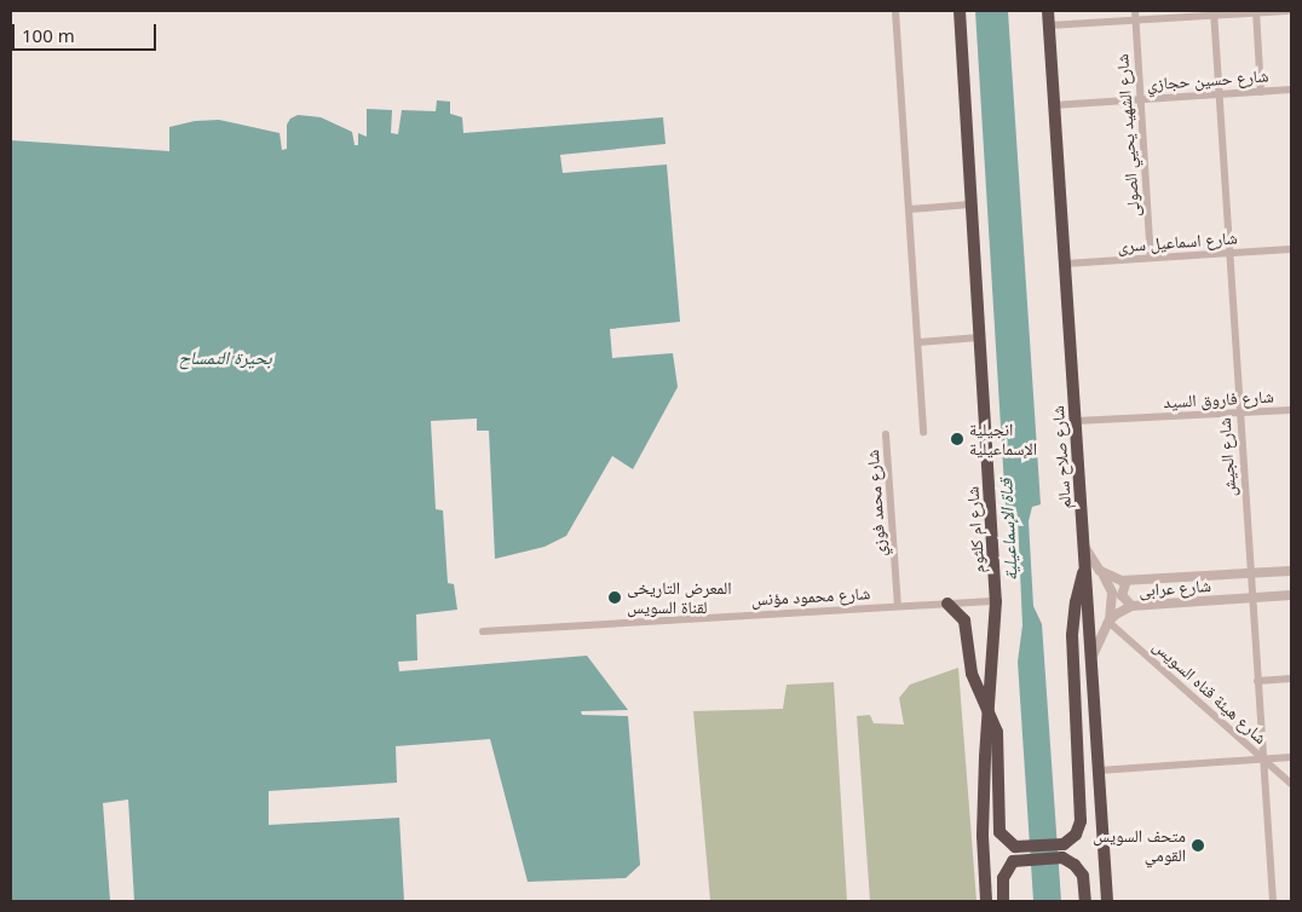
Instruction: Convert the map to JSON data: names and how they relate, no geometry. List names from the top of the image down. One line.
{"streets":{"highway":["شارع صلاح سالم","شارع ام كلثوم"],"street":["شارع حسين حجازي","شارع الشهيد يحيي الصولى","شارع اسماعيل سرى","شارع فاروق السيد","شارع الجيش","شارع محمد فوزي","شارع عرابى","شارع محمود مؤنس","شارع هيئة قناه السويس"]},"crossings":[["شارع حسين حجازي","شارع الشهيد يحيي الصولى"],["شارع حسين حجازي","شارع صلاح سالم"],["شارع حسين حجازي","شارع الجيش"],["شارع الشهيد يحيي الصولى","شارع اسماعيل سرى"],["شارع اسماعيل سرى","شارع صلاح سالم"],["شارع اسماعيل سرى","شارع الجيش"],["شارع فاروق السيد","شارع صلاح سالم"],["شارع فاروق السيد","شارع الجيش"],["شارع الجيش","شارع عرابى"],["شارع الجيش","شارع هيئة قناه السويس"],["شارع محمد فوزي","شارع محمود مؤنس"],["شارع ام كلثوم","شارع محمود مؤنس"],["شارع عرابى","شارع هيئة قناه السويس"]],"water":["بحيرة التمساح","قناة الإسماعيلية"],"places":["انجيلية الإسماعيلية","المعرض التاريخى لقناة السويس","متحف السويس القومي"],"scale_bar":"100 m"}
